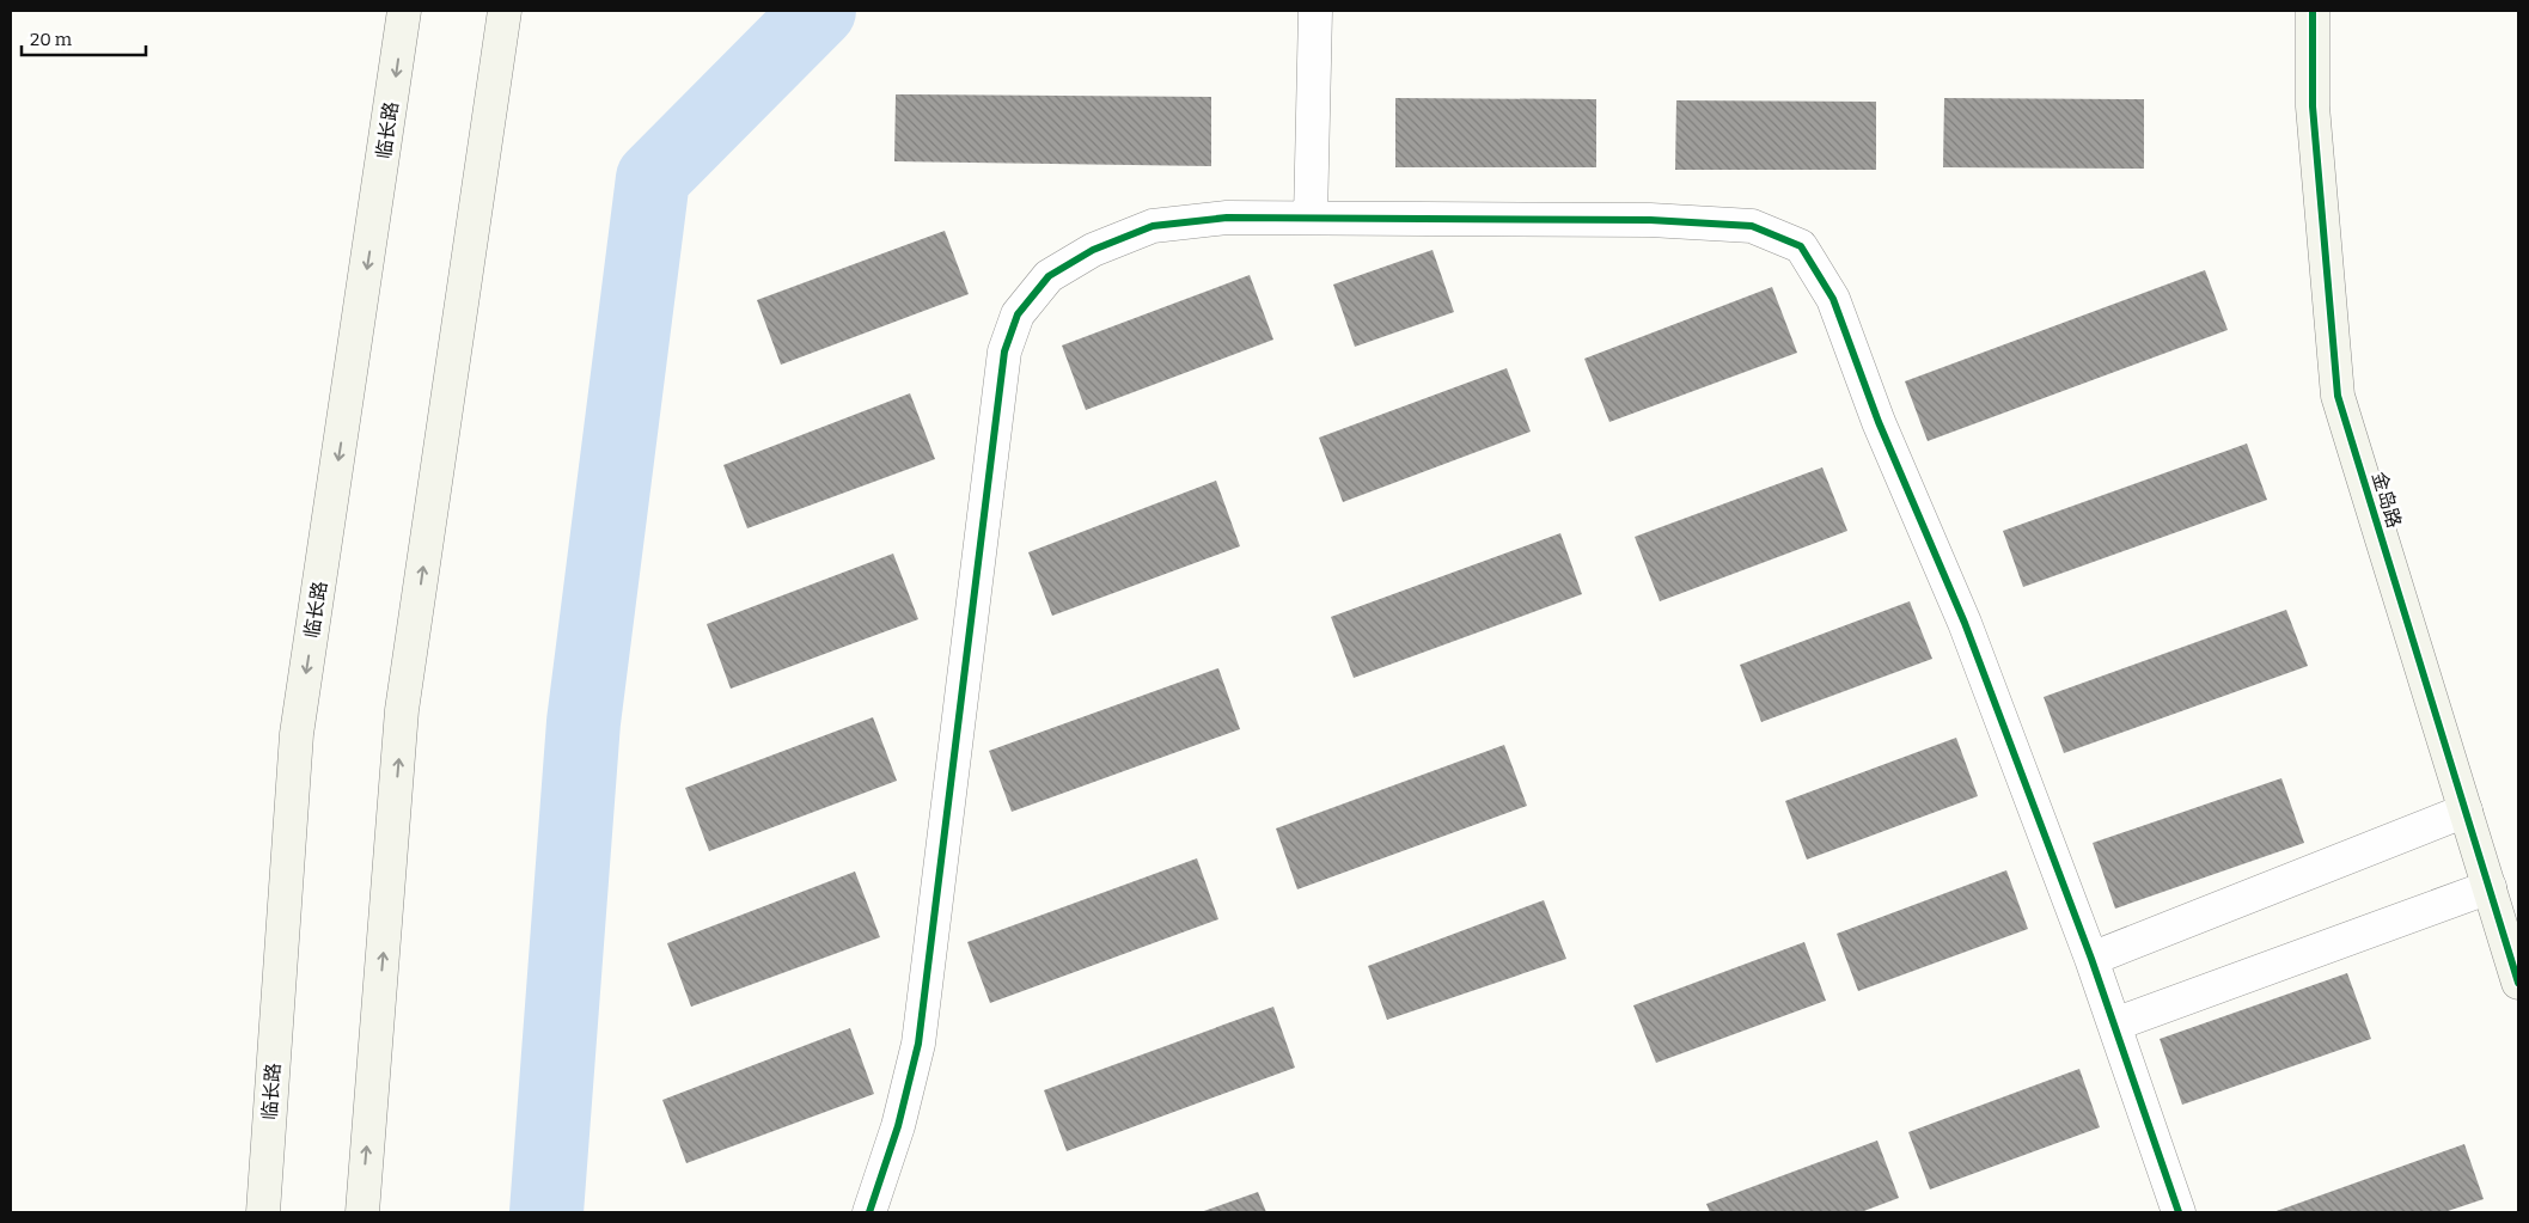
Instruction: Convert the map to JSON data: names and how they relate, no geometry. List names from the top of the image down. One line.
{"streets":{"main road":["临长路","金岛路"]},"scale_bar":"20 m"}
